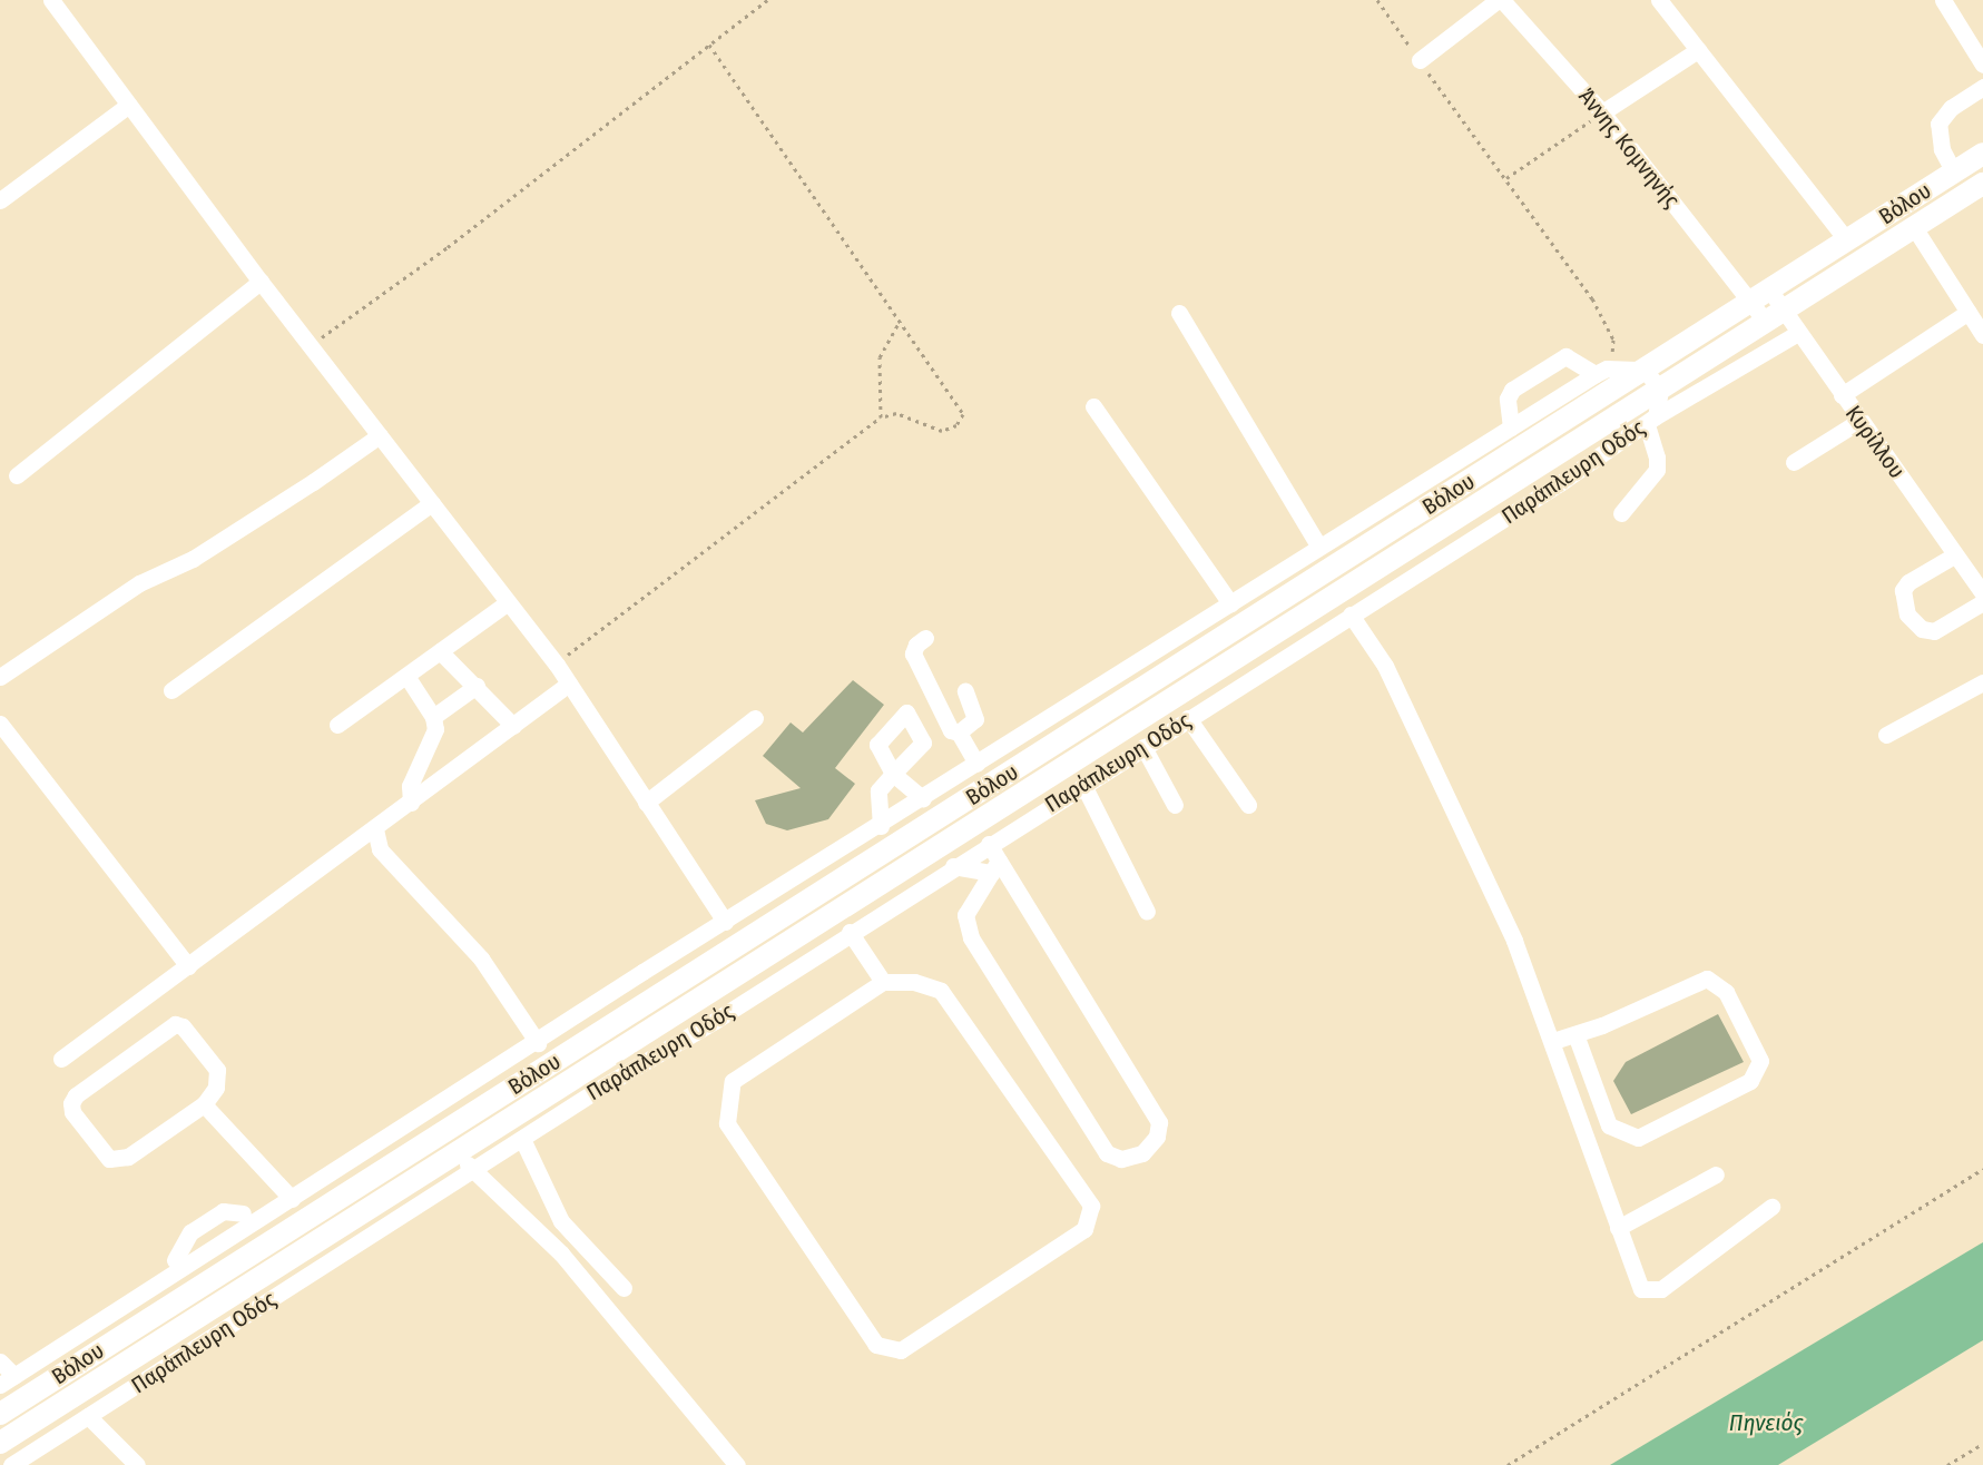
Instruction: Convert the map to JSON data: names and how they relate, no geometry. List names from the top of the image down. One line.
{"streets":{"main road":["Βόλου"],"street":["Άννης Κομνηνής","Κυρίλλου","Παράπλευρη Οδός"]},"crossings":[["Άννης Κομνηνής","Βόλου"],["Άννης Κομνηνής","Κυρίλλου"],["Βόλου","Κυρίλλου"],["Βόλου","Παράπλευρη Οδός"]],"water":["Πηνειός"]}
